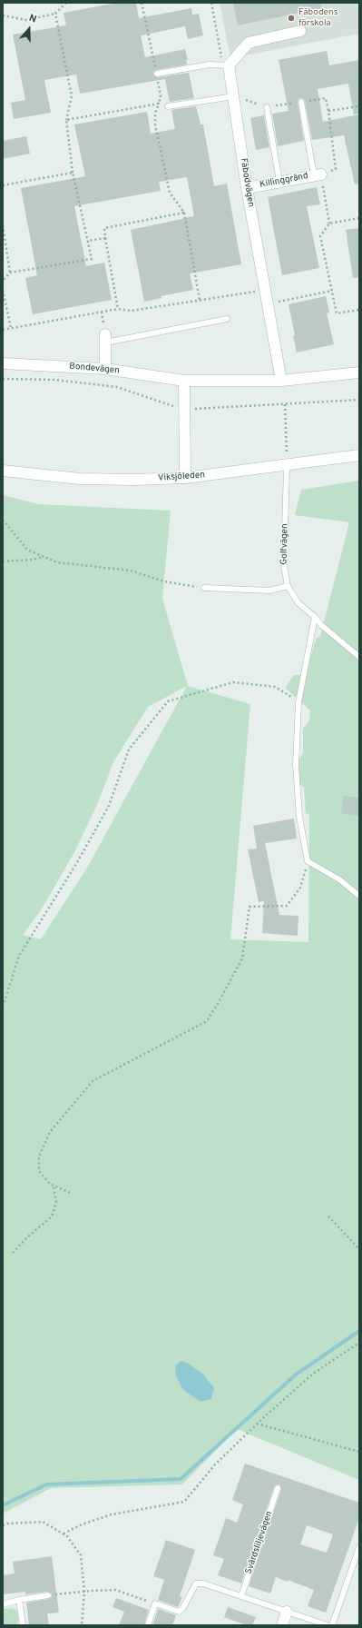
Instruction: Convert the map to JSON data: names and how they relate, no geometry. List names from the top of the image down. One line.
{"streets":{"street":["Killinggränd","Fäbodvägen","Bondevägen","Viksjöleden"],"lane":["Golfvägen","Svärdsliljevägen"]},"crossings":[["Killinggränd","Fäbodvägen"],["Fäbodvägen","Bondevägen"],["Viksjöleden","Golfvägen"]],"places":["Fäbodens förskola"],"north":"top"}
